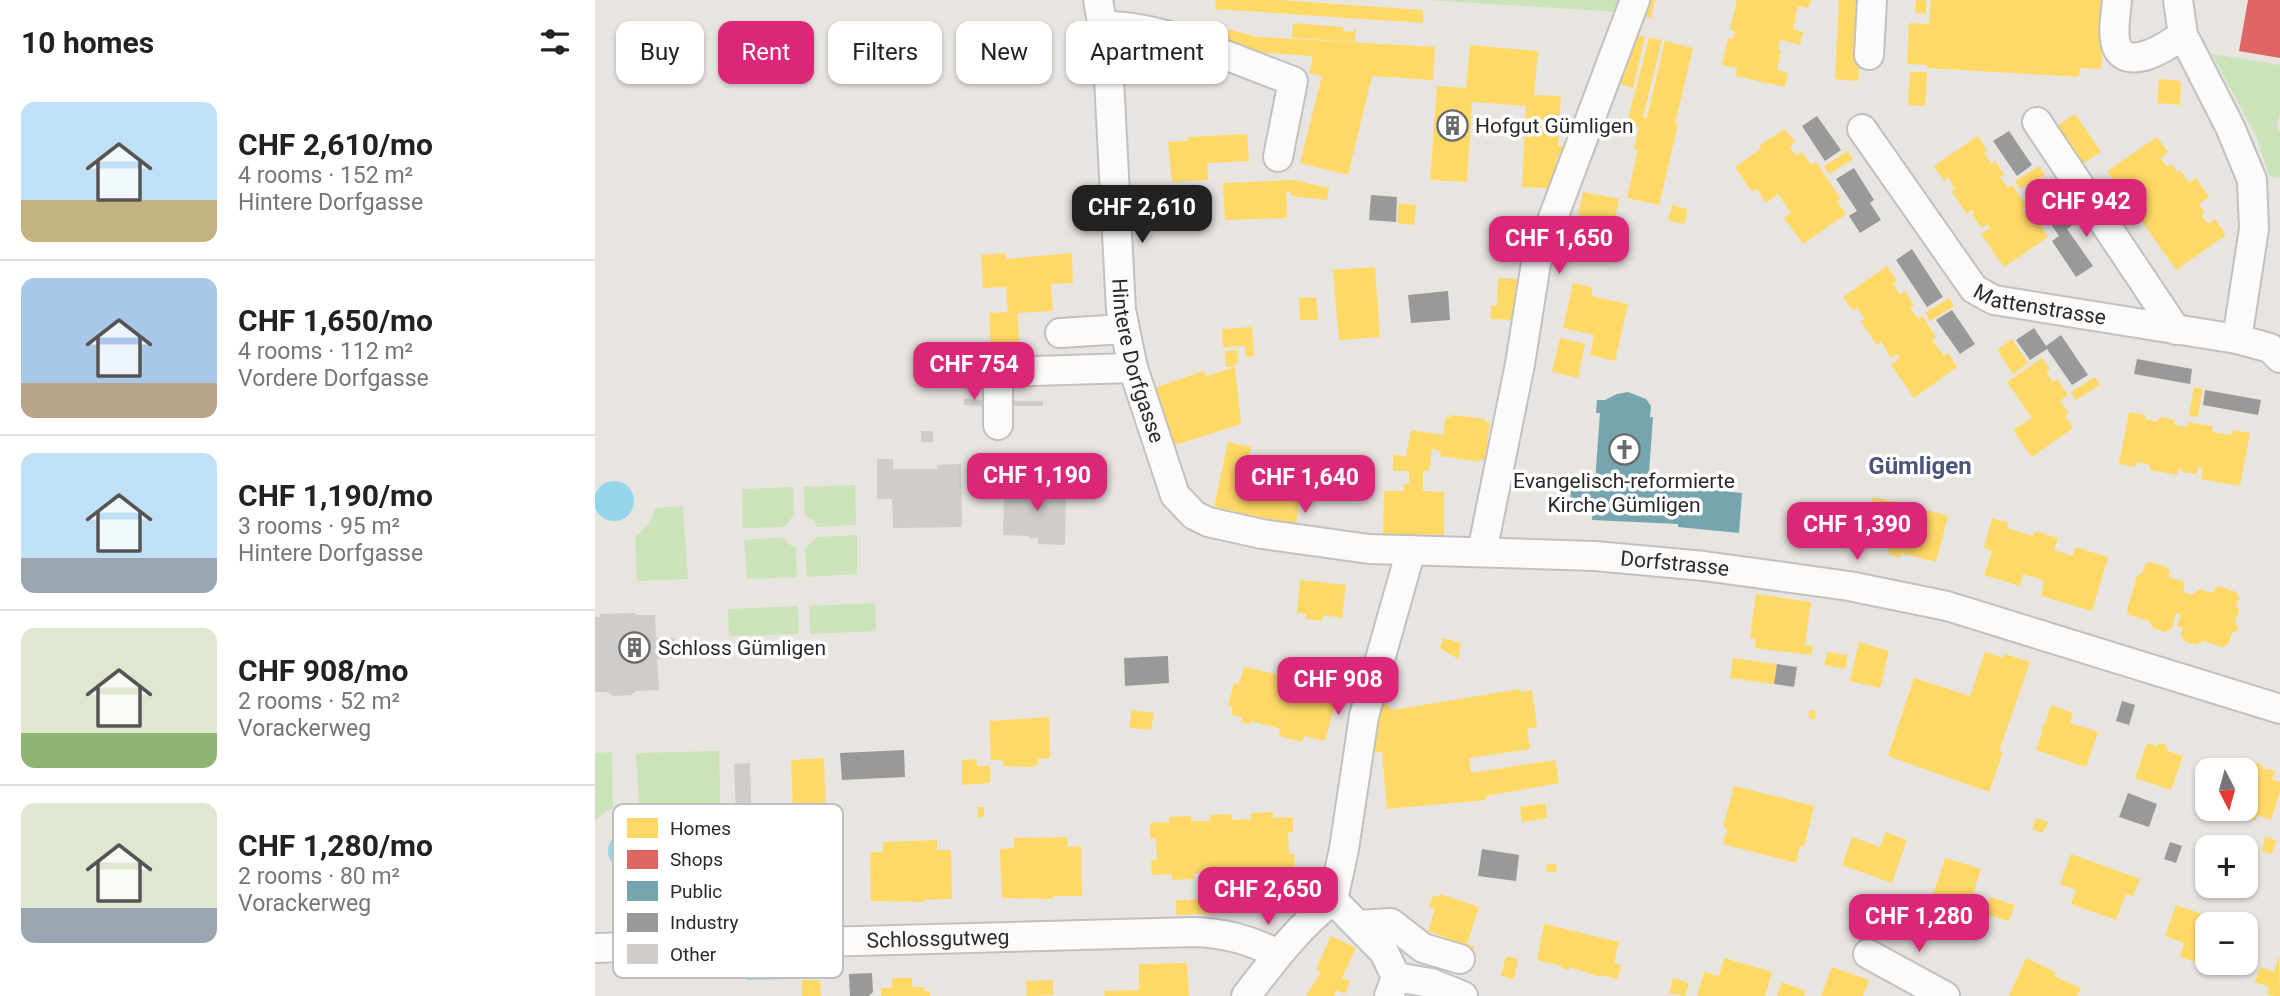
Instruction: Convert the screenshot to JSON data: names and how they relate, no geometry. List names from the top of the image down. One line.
{"streets":{"street":["Mattenstrasse","Hintere Dorfgasse","Dorfstrasse","Schlossgutweg"]},"crossings":[["Hintere Dorfgasse","Dorfstrasse"]],"districts":["Gümligen"],"places":{"building":["Hofgut Gümligen","Schloss Gümligen"],"church":["Evangelisch-reformierte Kirche Gümligen"]},"legend":["Homes","Shops","Public","Industry","Other"],"north":"bottom","page":{"heading":"10 homes","chip":["Buy","Rent","Filters","New","Apartment"],"list":[{"name":"CHF 2,610/mo","note":"4 rooms · 152 m² · Hintere Dorfgasse"},{"name":"CHF 1,650/mo","note":"4 rooms · 112 m² · Vordere Dorfgasse"},{"name":"CHF 1,190/mo","note":"3 rooms · 95 m² · Hintere Dorfgasse"},{"name":"CHF 908/mo","note":"2 rooms · 52 m² · Vorackerweg"},{"name":"CHF 1,280/mo","note":"2 rooms · 80 m² · Vorackerweg"}],"price":["CHF 942","CHF 2,610","CHF 1,650","CHF 754","CHF 1,190","CHF 1,640","CHF 1,390","CHF 908","CHF 2,650","CHF 1,280"],"map_buttons":["+","−"]}}
